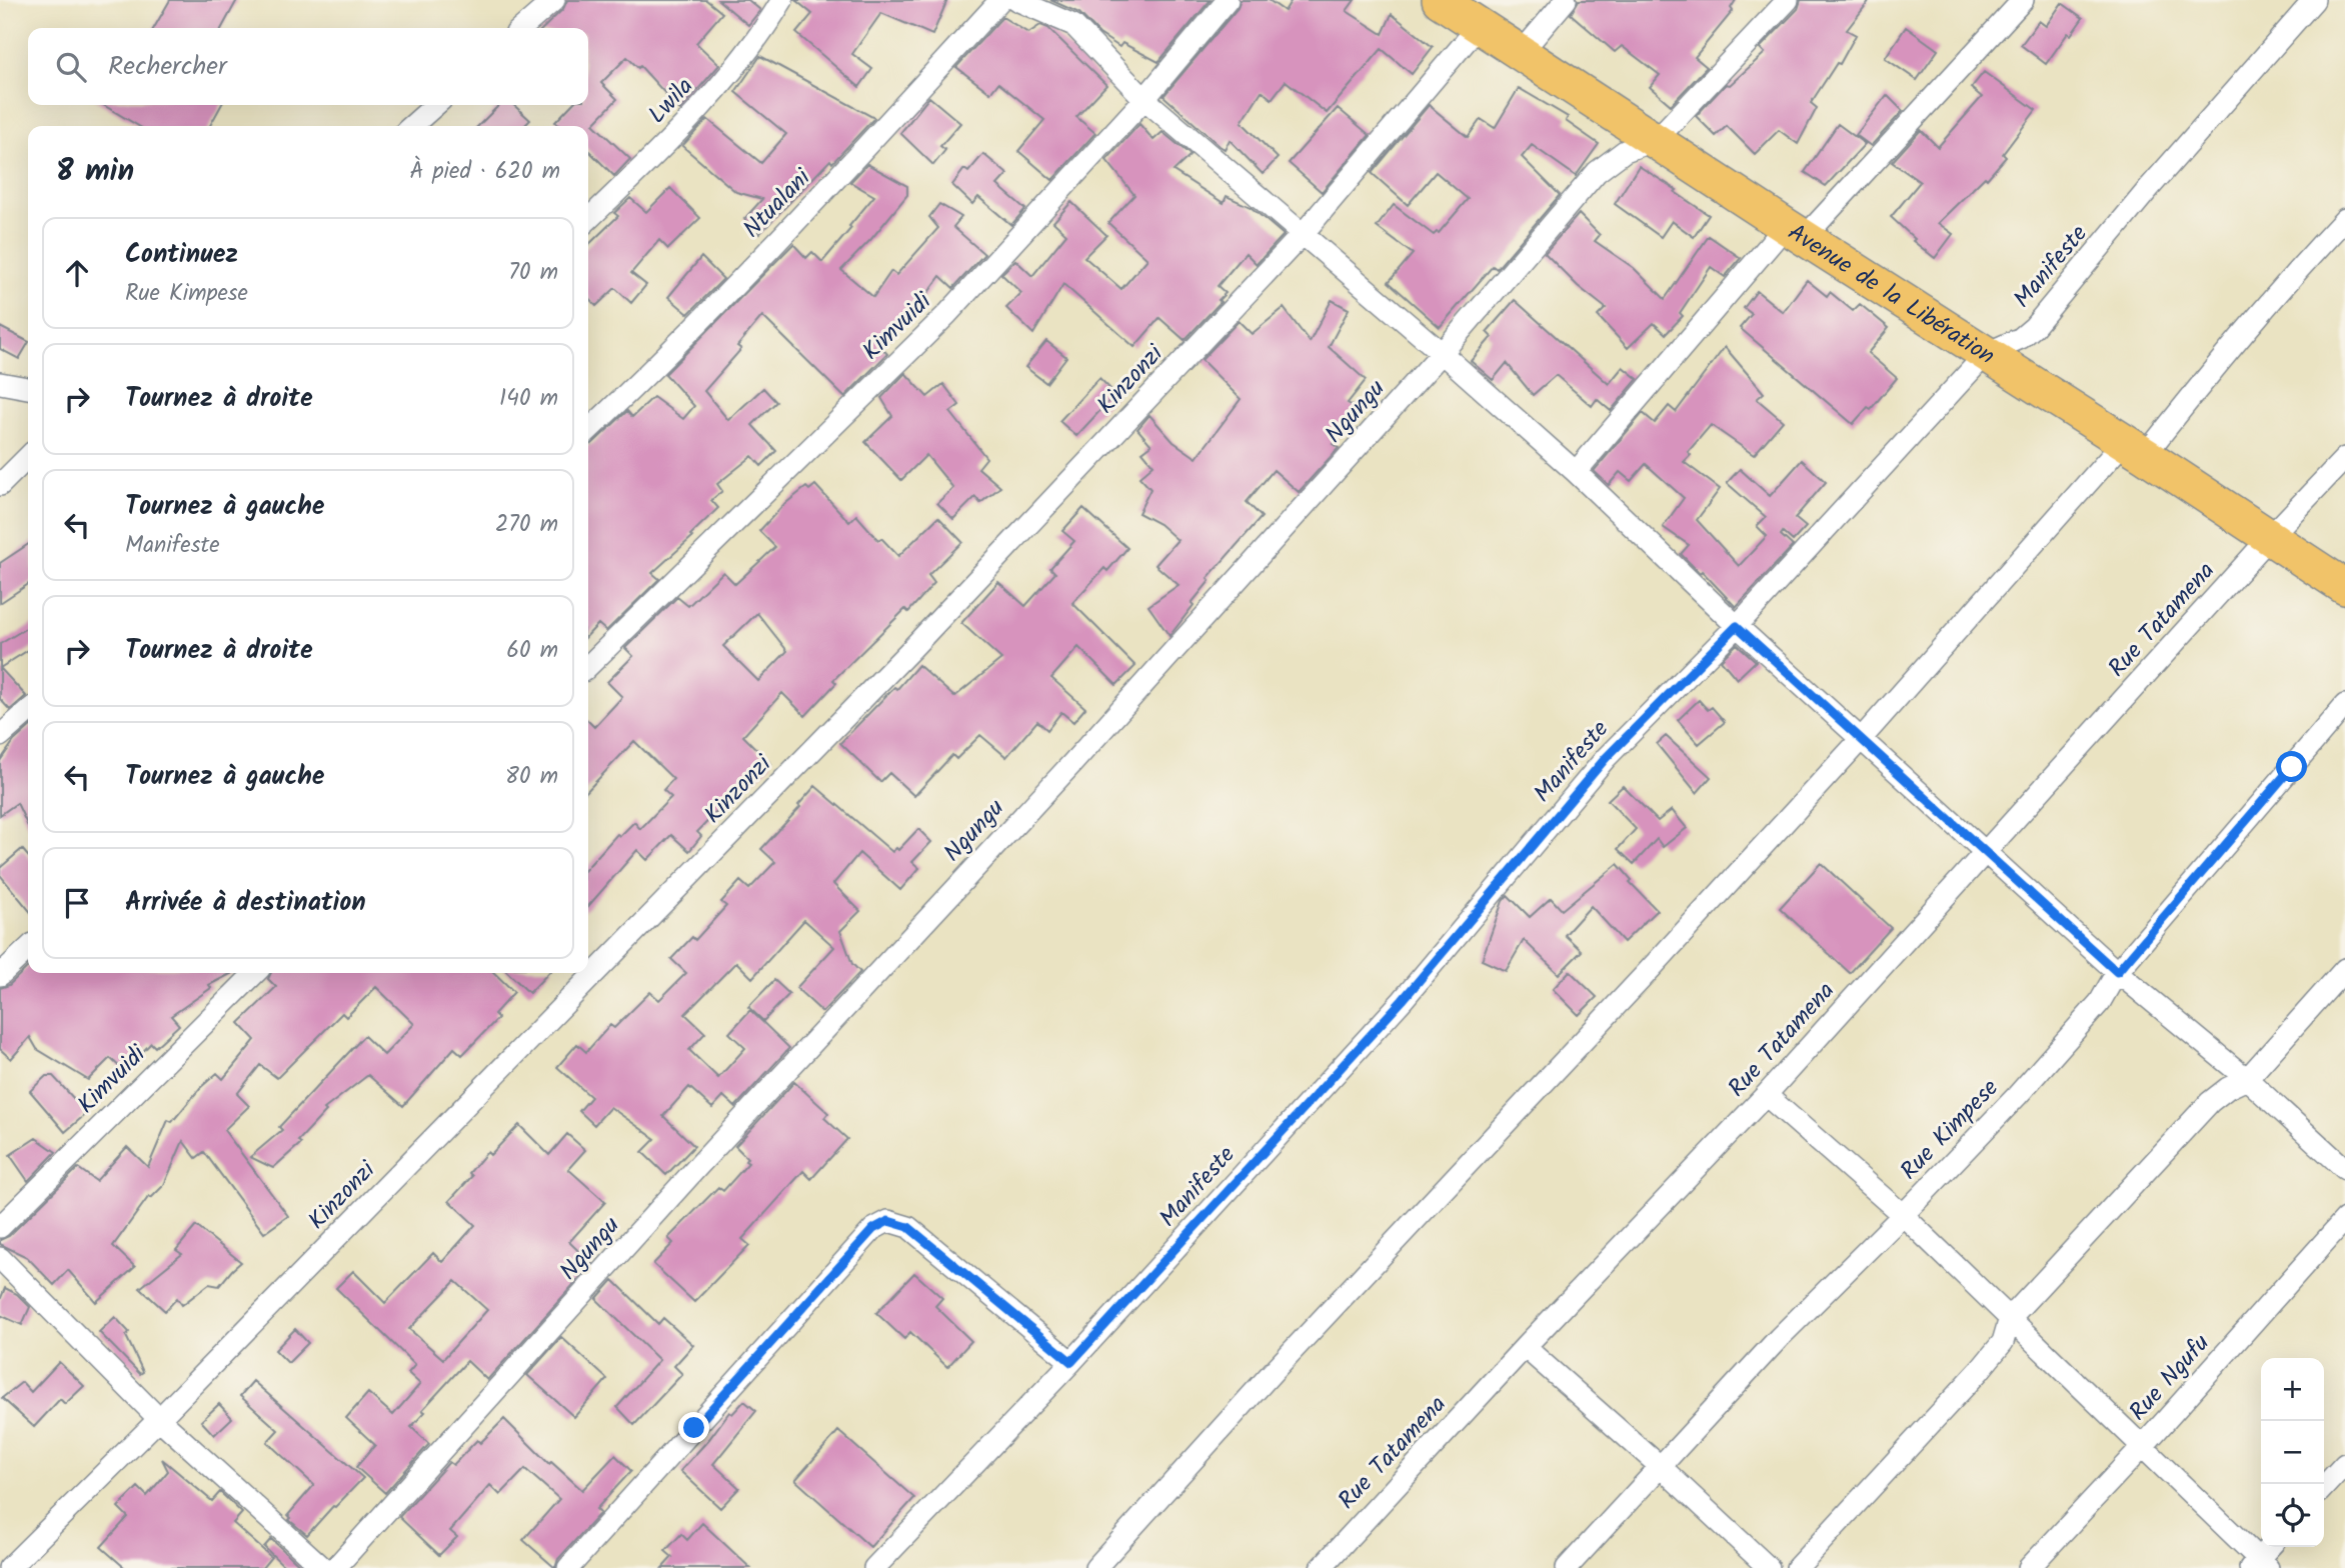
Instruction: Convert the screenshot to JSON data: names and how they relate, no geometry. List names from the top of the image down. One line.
{"streets":{"highway":["Avenue de la Libération"],"street":["Lwila","Ntualani","Manifeste","Kimvuidi","Kinzonzi","Ngungu","Rue Tatamena","Rue Kimpese","Rue Ngufu"]},"crossings":[["Manifeste","Avenue de la Libération"],["Avenue de la Libération","Kinzonzi"],["Avenue de la Libération","Ngungu"],["Avenue de la Libération","Rue Tatamena"]],"page":{"search":"Rechercher","heading":["8 min","À pied · 620 m"],"list":[["Continuez","Rue Kimpese","70 m"],["Tournez à droite","140 m"],["Tournez à gauche","Manifeste","270 m"],["Tournez à droite","60 m"],["Tournez à gauche","80 m"],"Arrivée à destination"],"map_buttons":["+","−"]}}
